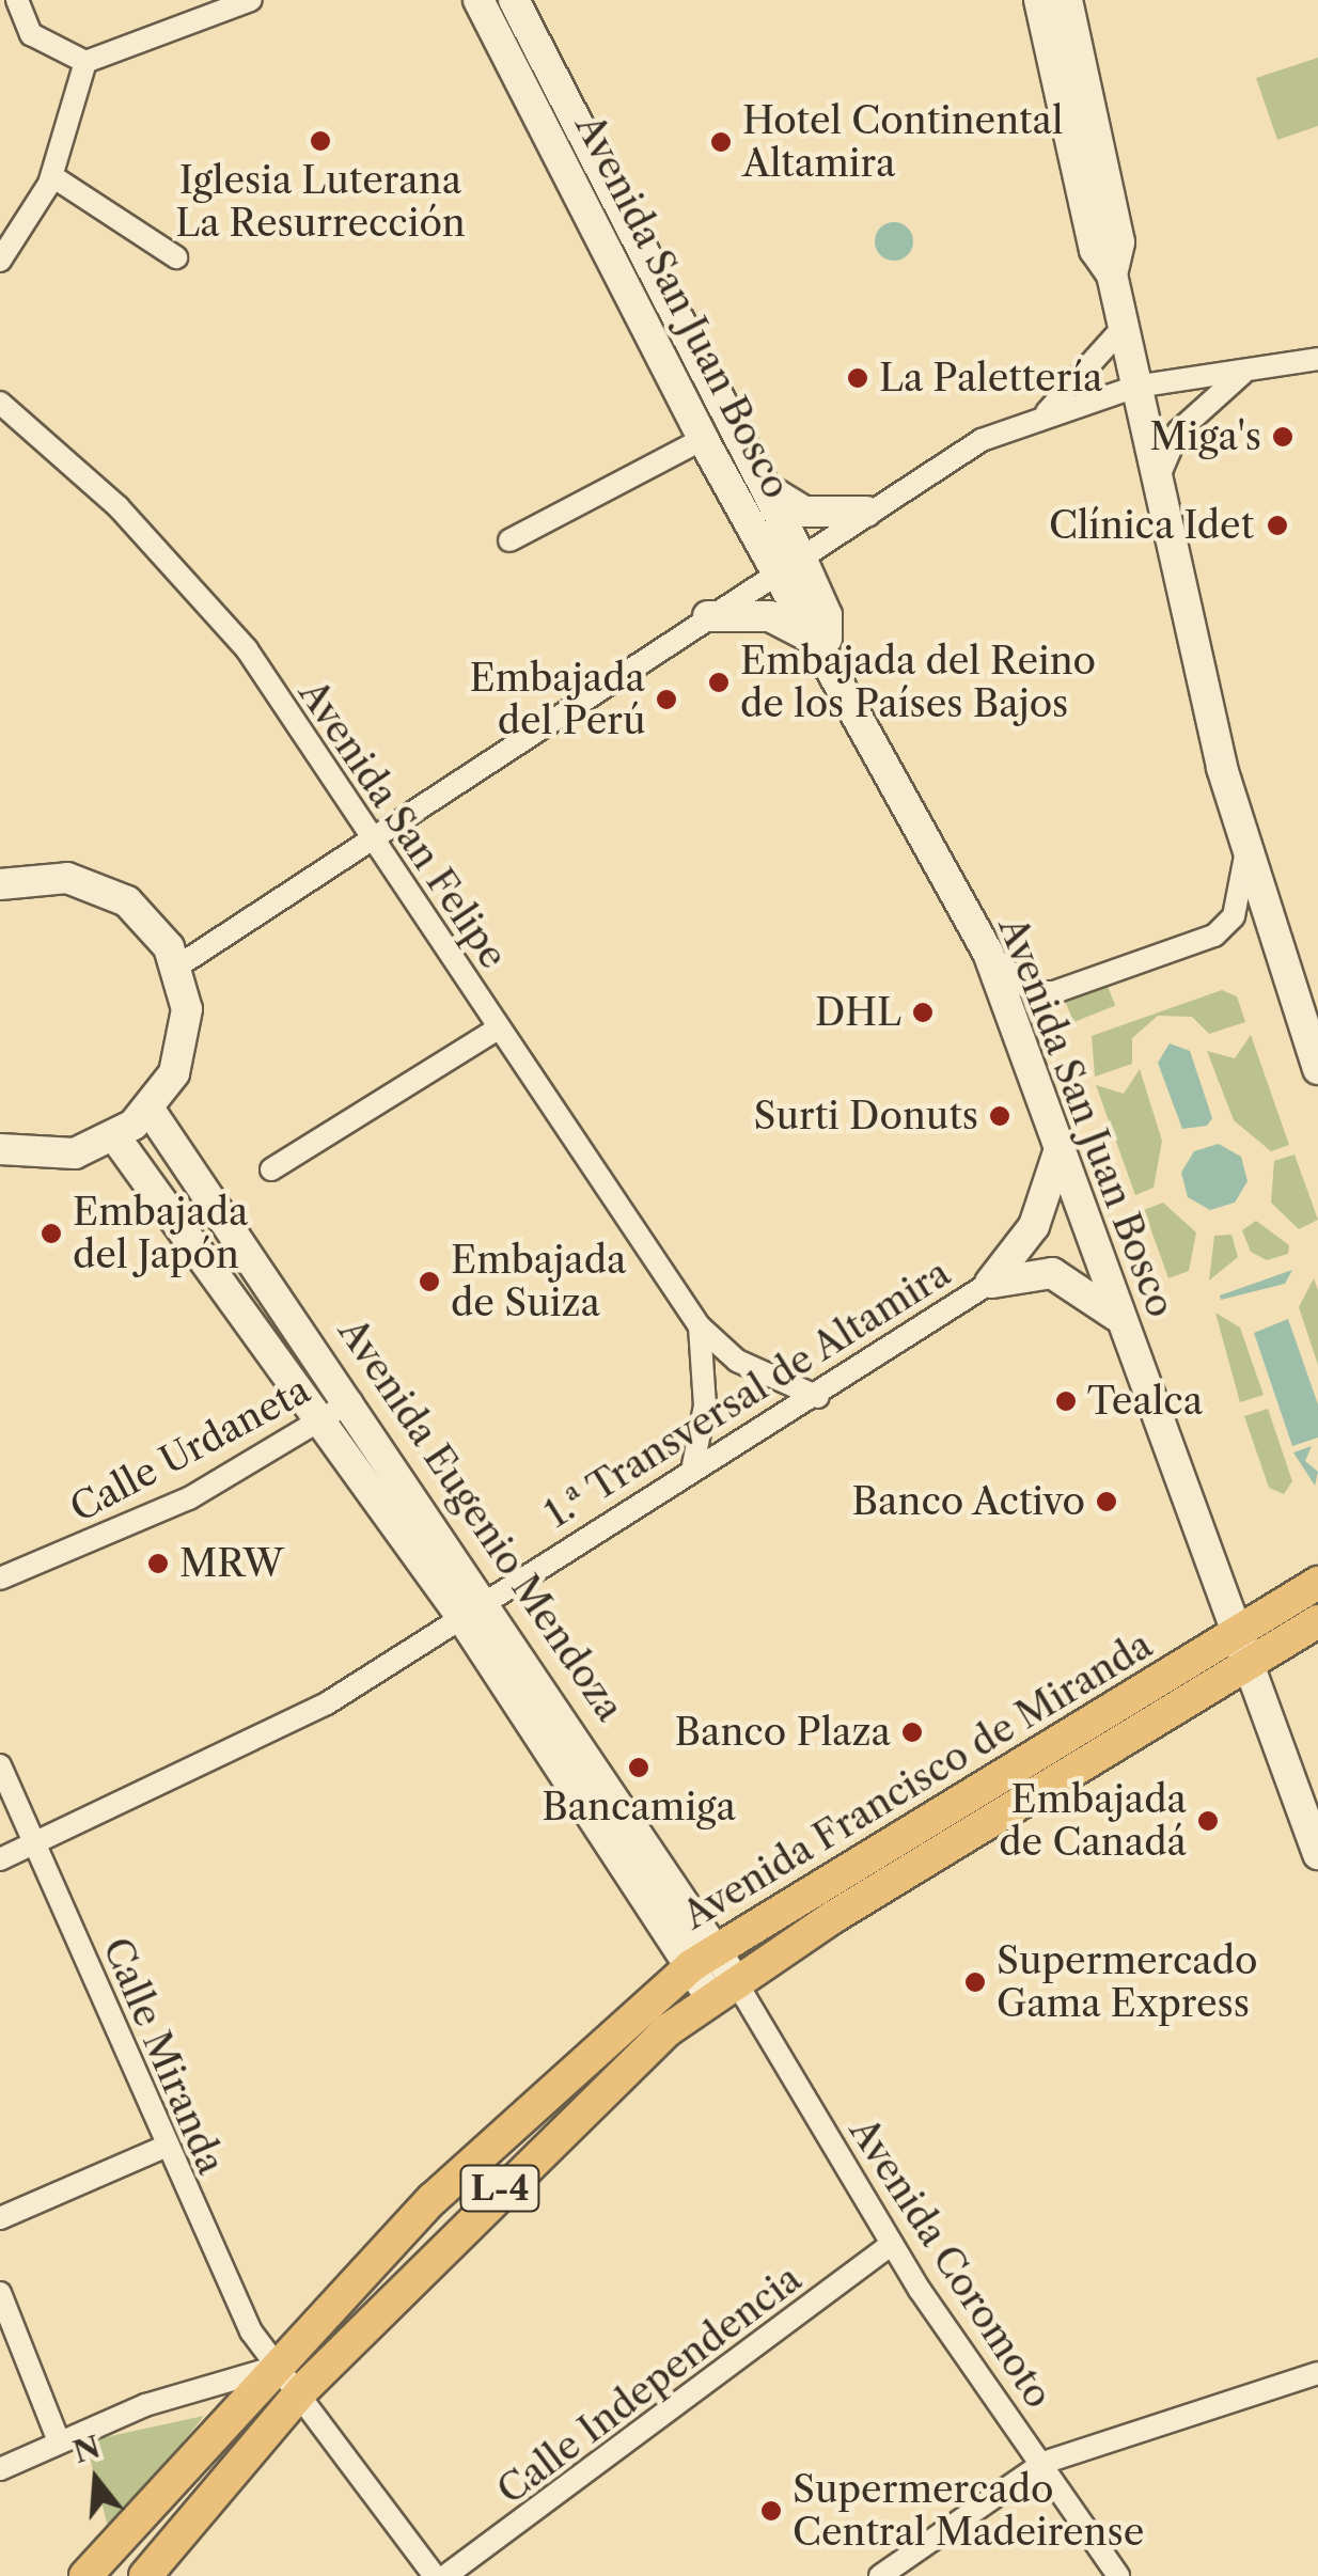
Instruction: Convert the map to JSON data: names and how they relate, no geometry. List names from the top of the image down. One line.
{"streets":{"main road":["Avenida San Juan Bosco","Avenida Eugenio Mendoza","Avenida Francisco de Miranda","L-4"],"street":["Avenida San Felipe","1.ª Transversal de Altamira","Calle Urdaneta","Calle Miranda","Avenida Coromoto","Calle Independencia"]},"crossings":[["Avenida San Juan Bosco","Avenida Francisco de Miranda"],["Avenida San Felipe","1.ª Transversal de Altamira"],["1.ª Transversal de Altamira","Avenida Eugenio Mendoza"],["1.ª Transversal de Altamira","Calle Miranda"],["Calle Urdaneta","Avenida Eugenio Mendoza"],["Avenida Eugenio Mendoza","Avenida Francisco de Miranda"],["Avenida Eugenio Mendoza","Avenida Coromoto"],["Avenida Francisco de Miranda","Calle Miranda"],["Avenida Francisco de Miranda","Avenida Coromoto"],["Avenida Coromoto","Calle Independencia"]],"places":["Iglesia Luterana La Resurrección","Hotel Continental Altamira","La Palettería","Miga's","Clínica Idet","Embajada del Reino de los Países Bajos","Embajada del Perú","DHL","Surti Donuts","Embajada del Japón","Embajada de Suiza","Tealca","Banco Activo","MRW","Banco Plaza","Bancamiga","Embajada de Canadá","Supermercado Gama Express","Supermercado Central Madeirense"],"north":"top"}
